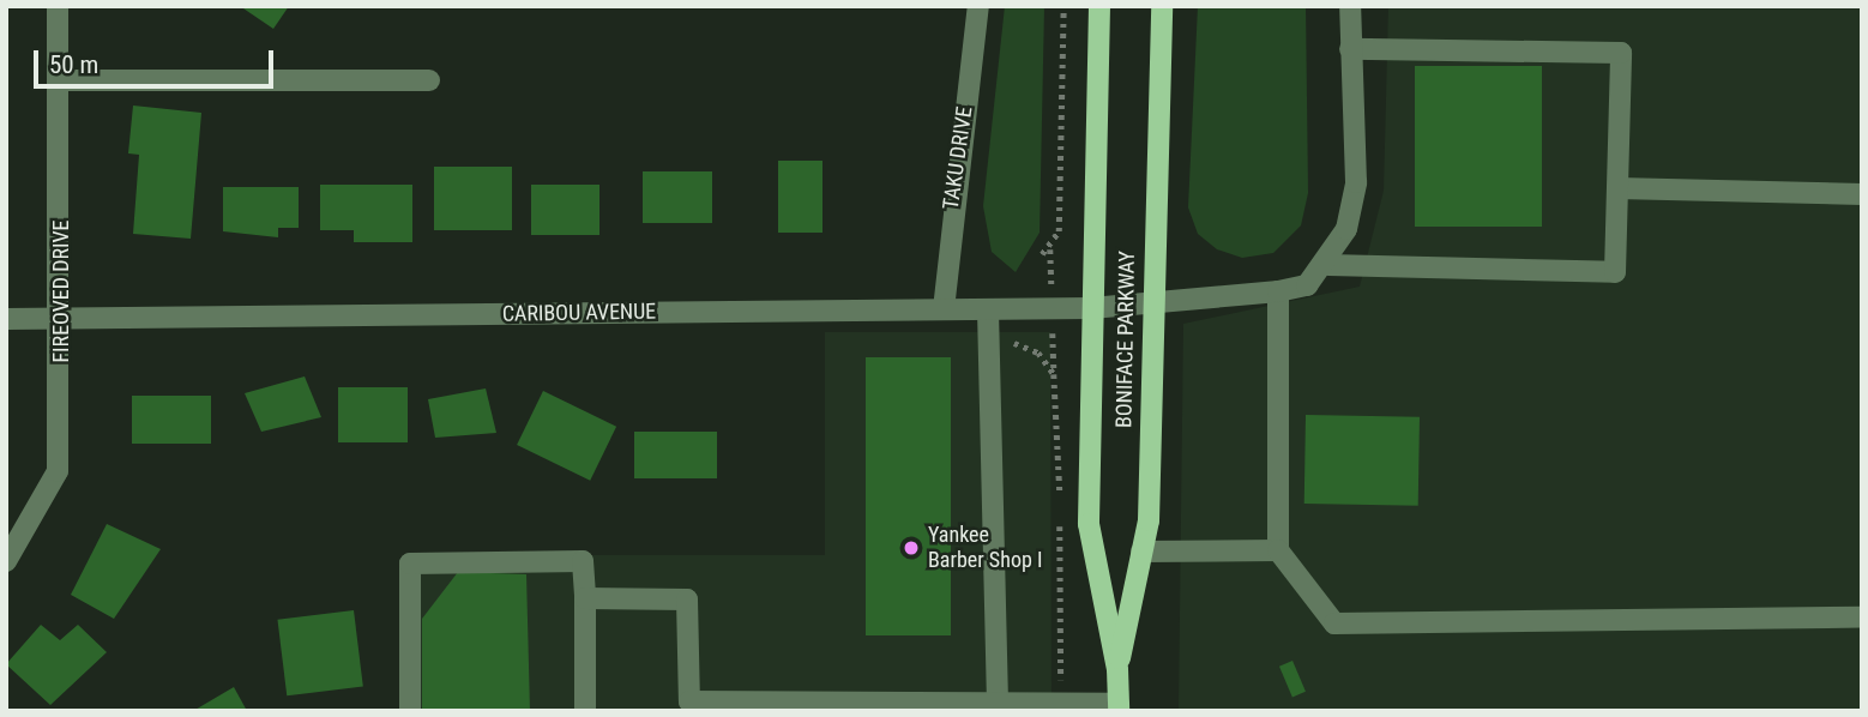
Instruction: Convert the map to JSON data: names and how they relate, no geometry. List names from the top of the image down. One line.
{"streets":{"main road":["BONIFACE PARKWAY"],"street":["TAKU DRIVE","FIREOVED DRIVE","CARIBOU AVENUE"]},"crossings":[["TAKU DRIVE","CARIBOU AVENUE"],["FIREOVED DRIVE","CARIBOU AVENUE"],["CARIBOU AVENUE","BONIFACE PARKWAY"]],"places":["Yankee Barber Shop I"],"scale_bar":"50 m"}
